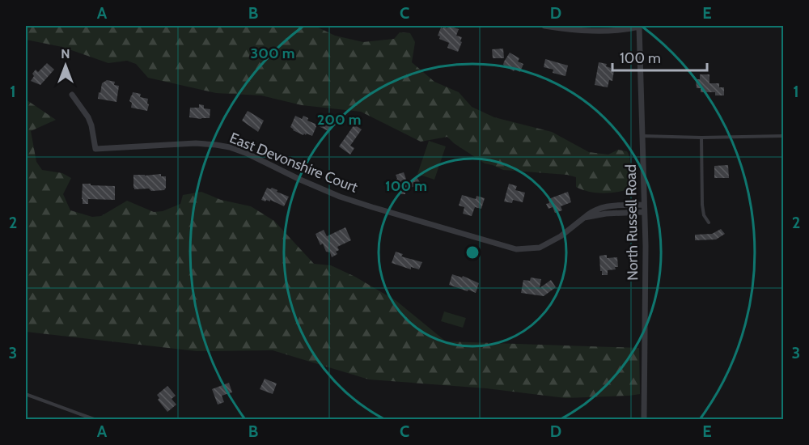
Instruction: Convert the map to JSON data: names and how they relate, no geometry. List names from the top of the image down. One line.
{"streets":{"street":["East Devonshire Court","North Russell Road"]},"crossings":[["East Devonshire Court","North Russell Road"]],"scale_bar":"100 m","north":"top","grid":{"columns":["A","B","C","D","E"],"rows":["1","2","3"]},"rings":["300 m","200 m","100 m"]}
